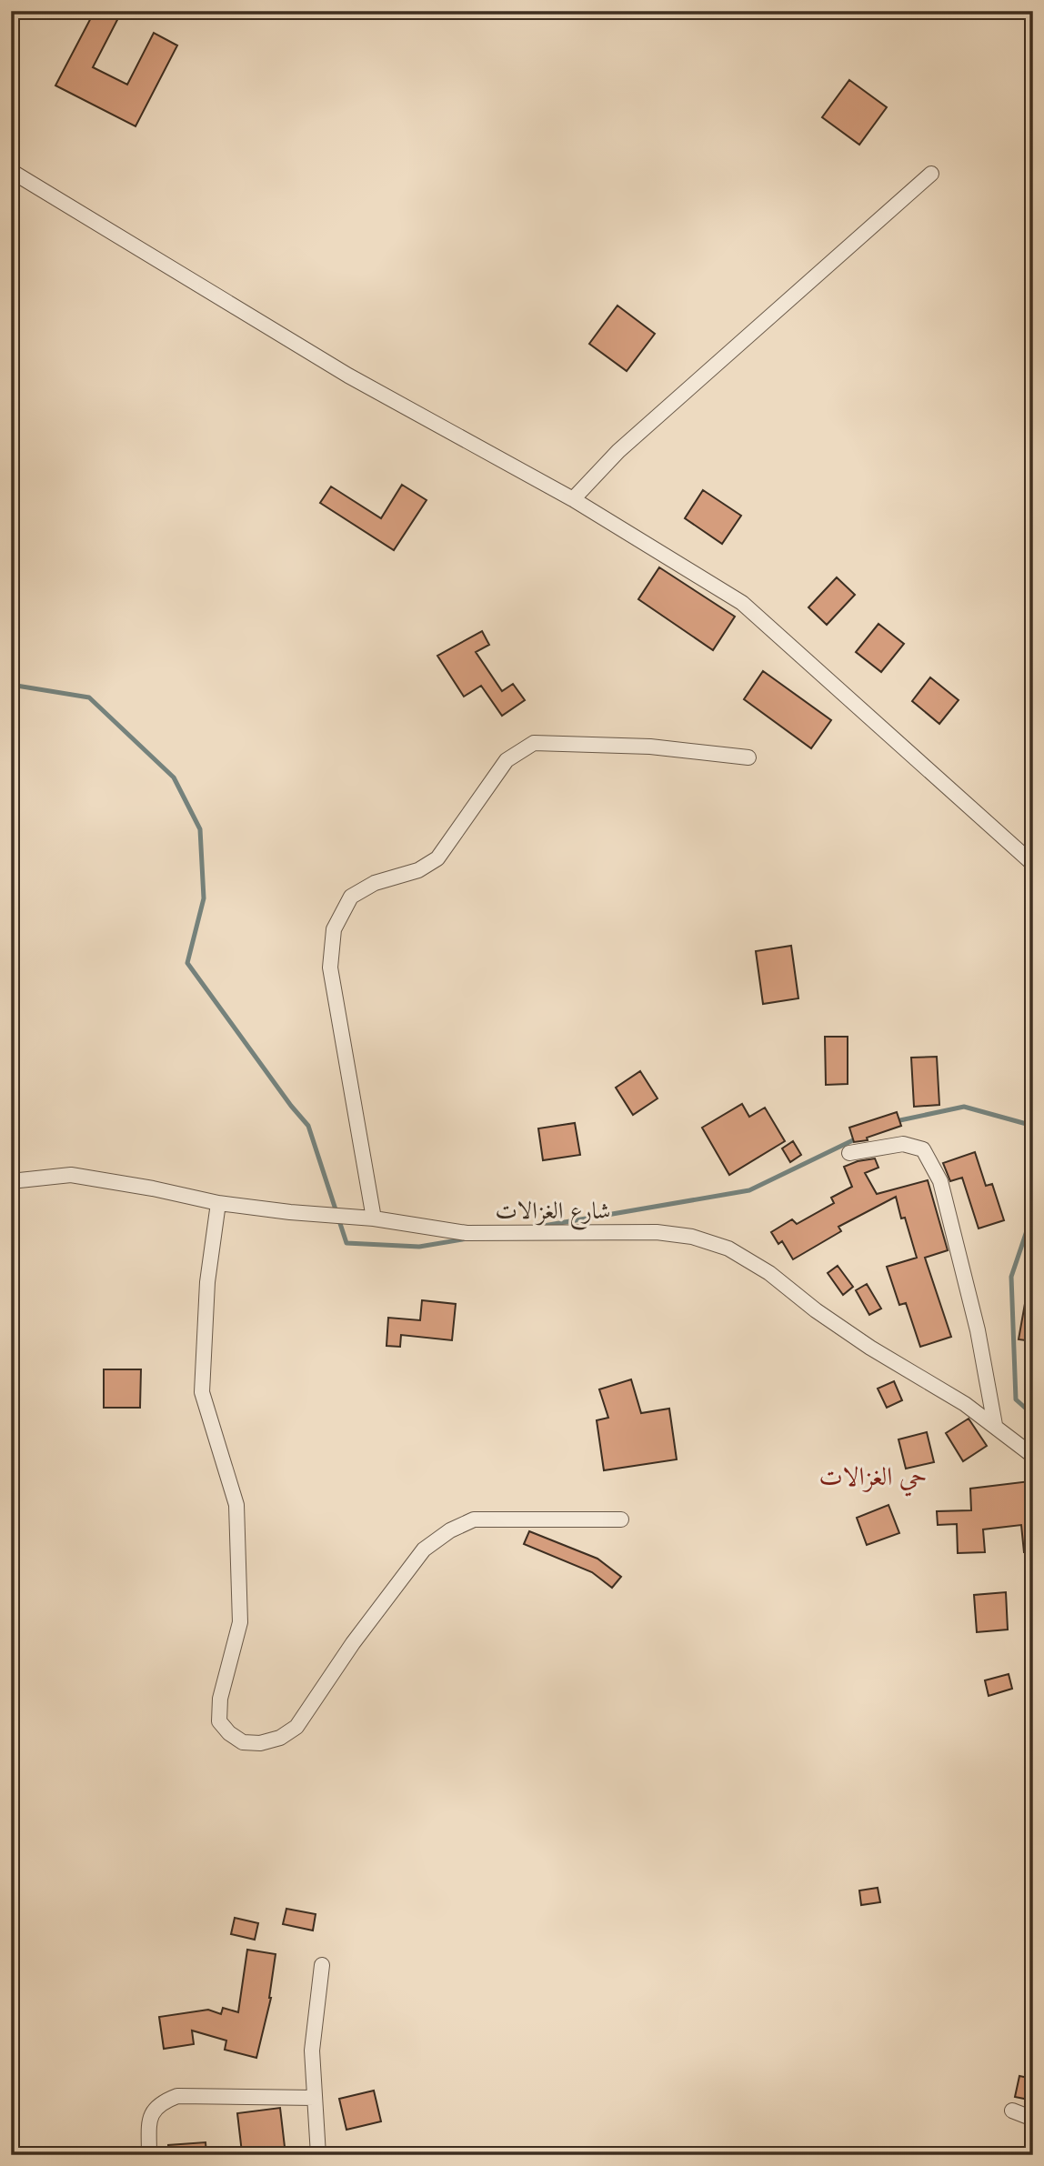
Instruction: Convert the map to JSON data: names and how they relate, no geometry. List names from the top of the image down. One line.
{"streets":{"street":["شارع الغزالات"]},"districts":["حي الغزالات"]}
